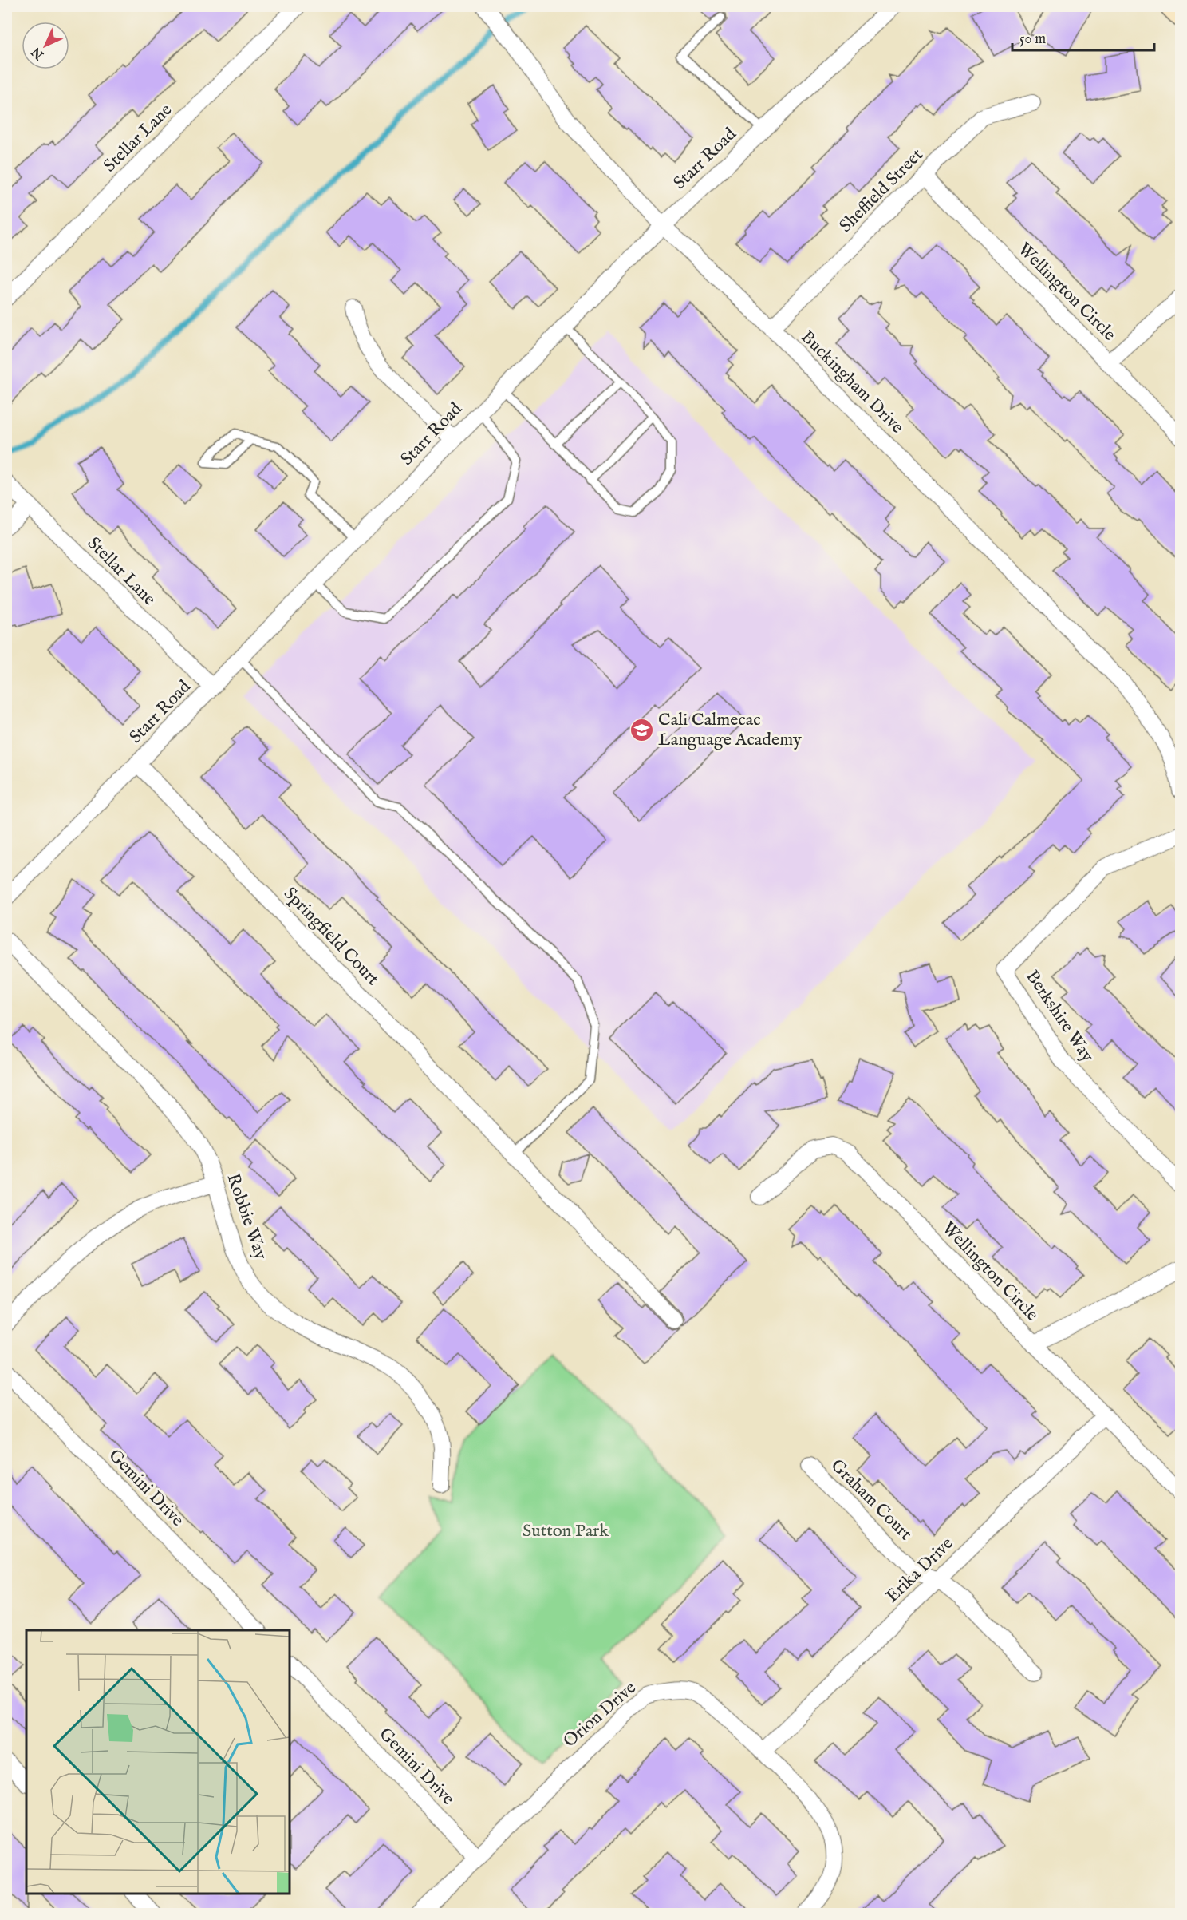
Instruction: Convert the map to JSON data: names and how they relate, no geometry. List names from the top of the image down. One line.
{"streets":{"street":["Stellar Lane","Starr Road","Sheffield Street","Wellington Circle","Buckingham Drive","Springfield Court","Berkshire Way","Robbie Way","Gemini Drive","Graham Court","Erika Drive","Orion Drive"]},"crossings":[["Stellar Lane","Starr Road"],["Starr Road","Buckingham Drive"],["Starr Road","Springfield Court"],["Sheffield Street","Wellington Circle"],["Sheffield Street","Buckingham Drive"],["Wellington Circle","Erika Drive"],["Gemini Drive","Orion Drive"],["Graham Court","Erika Drive"],["Erika Drive","Orion Drive"]],"parks":["Sutton Park"],"places":{"school or university":["Cali Calmecac Language Academy"]},"scale_bar":"50 m","north":"bottom left"}
